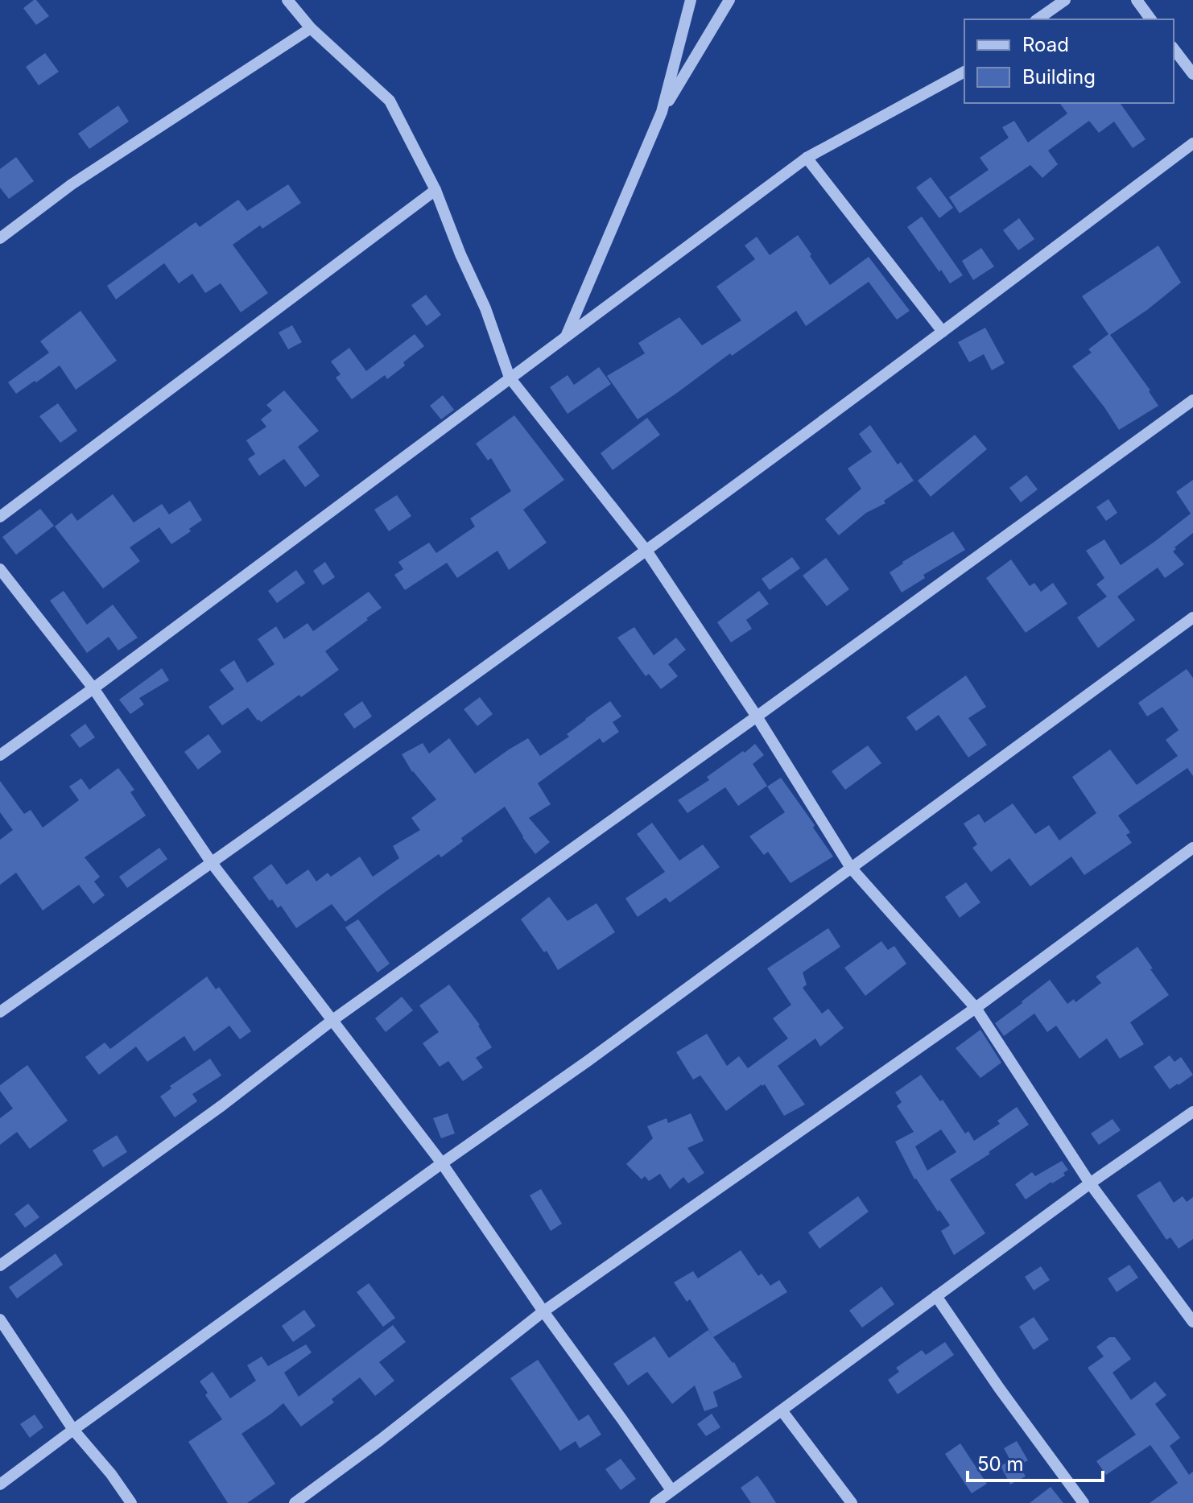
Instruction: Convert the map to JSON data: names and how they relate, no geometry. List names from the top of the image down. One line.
{"legend":["Road","Building"],"scale_bar":"50 m"}
